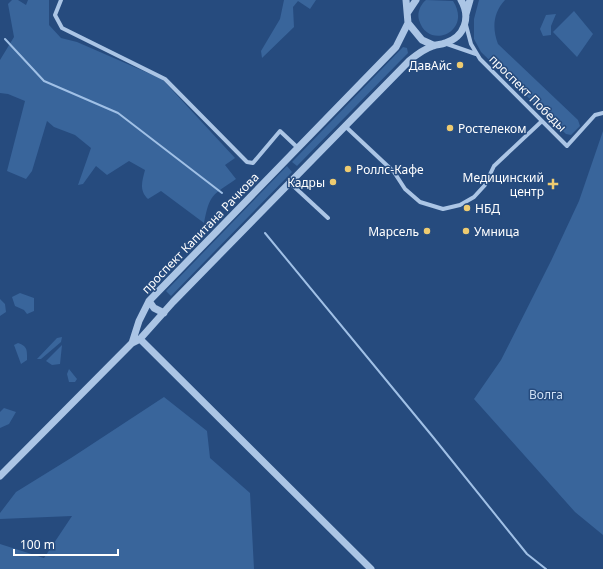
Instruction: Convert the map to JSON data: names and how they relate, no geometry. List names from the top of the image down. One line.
{"streets":{"street":["проспект Победы","проспект Капитана Рачкова"]},"parks":["Волга"],"places":{"other":["ДавАйс","Ростелеком","Роллс-Кафе","Кадры","НБД","Марсель","Умница"],"health":["Медицинский центр"]},"scale_bar":"100 m"}
